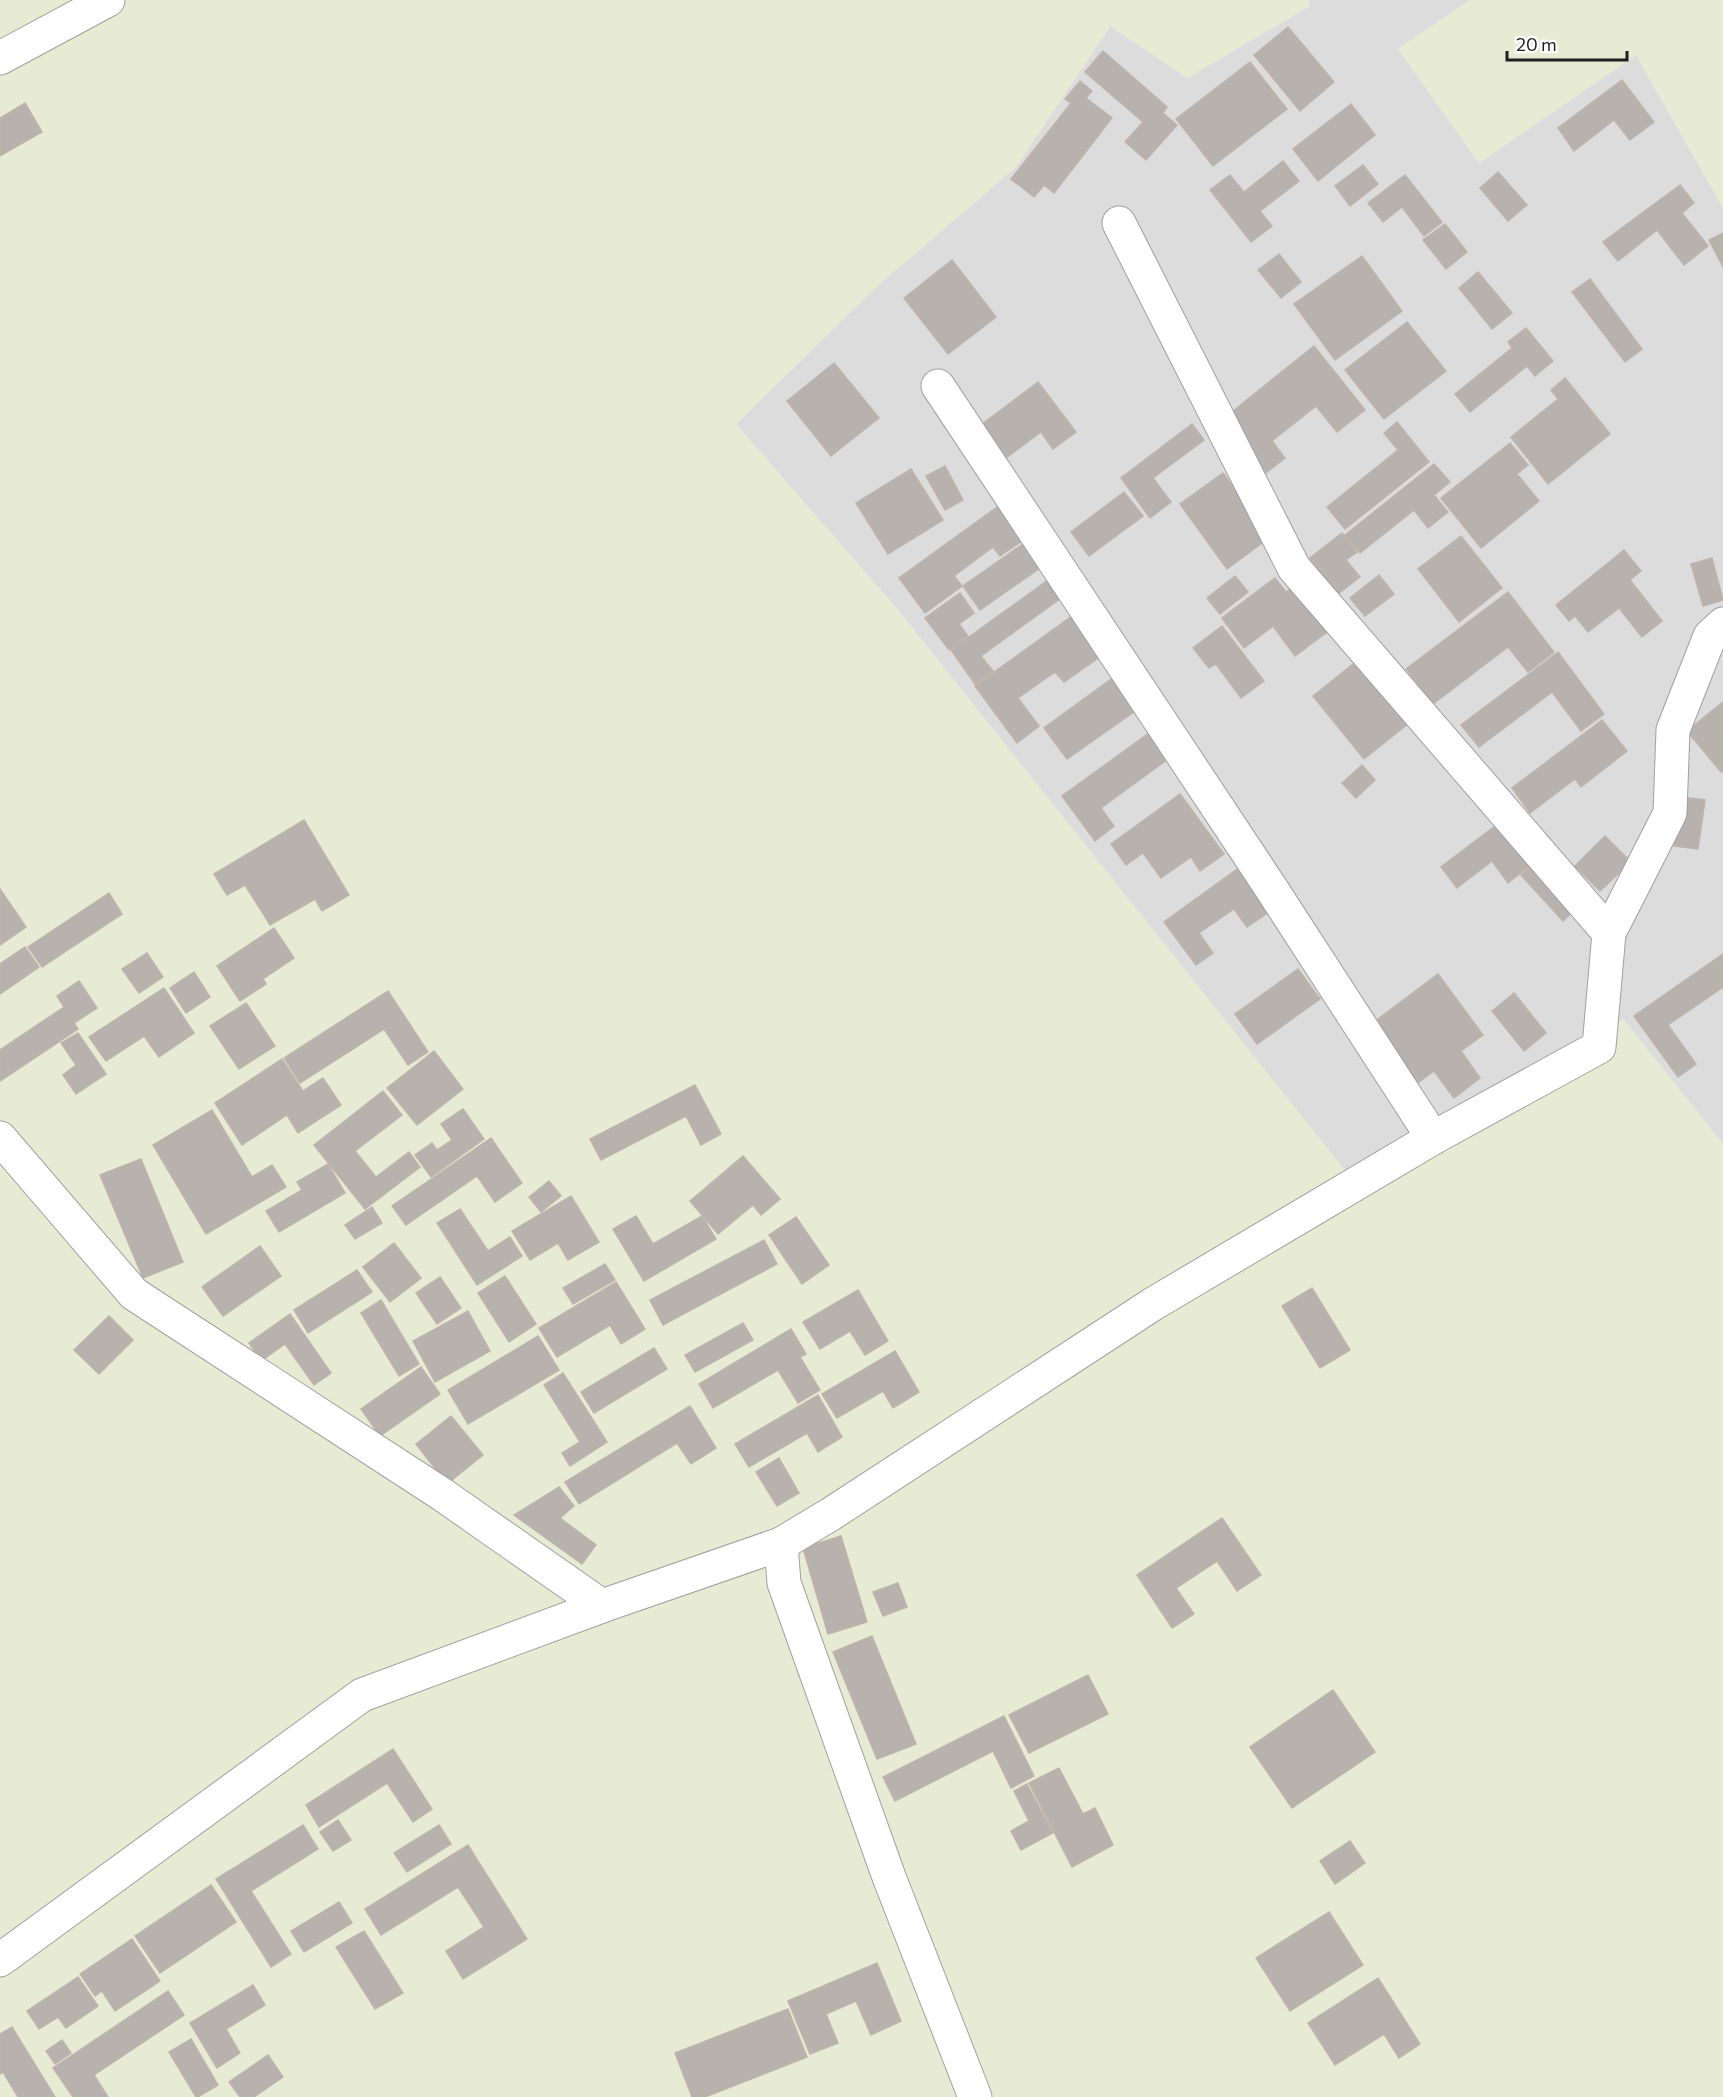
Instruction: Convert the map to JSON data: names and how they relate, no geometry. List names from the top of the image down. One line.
{"scale_bar":"20 m"}
